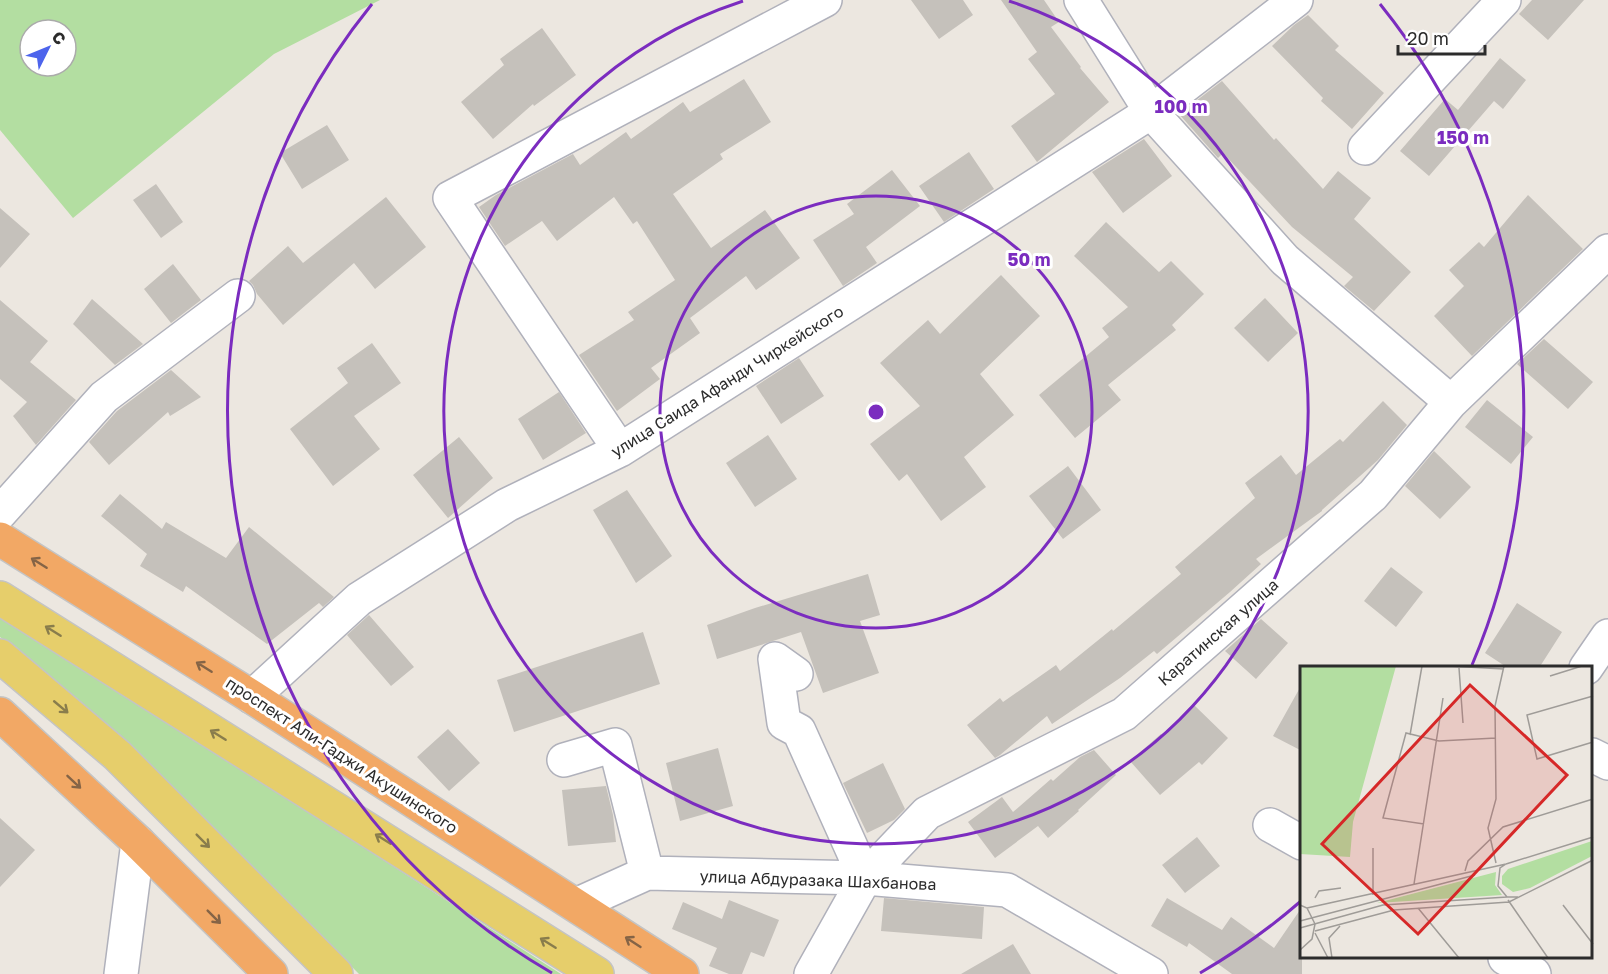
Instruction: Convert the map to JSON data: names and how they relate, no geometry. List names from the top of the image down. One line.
{"streets":{"highway":["проспект Али-Гаджи Акушинского"],"street":["улица Саида Афанди Чиркейского","Каратинская улица","улица Абдуразака Шахбанова"]},"crossings":[["улица Саида Афанди Чиркейского","проспект Али-Гаджи Акушинского"],["Каратинская улица","улица Абдуразака Шахбанова"],["проспект Али-Гаджи Акушинского","улица Абдуразака Шахбанова"]],"scale_bar":"20 m","north":"top right","rings":["100 m","150 m","50 m"]}
